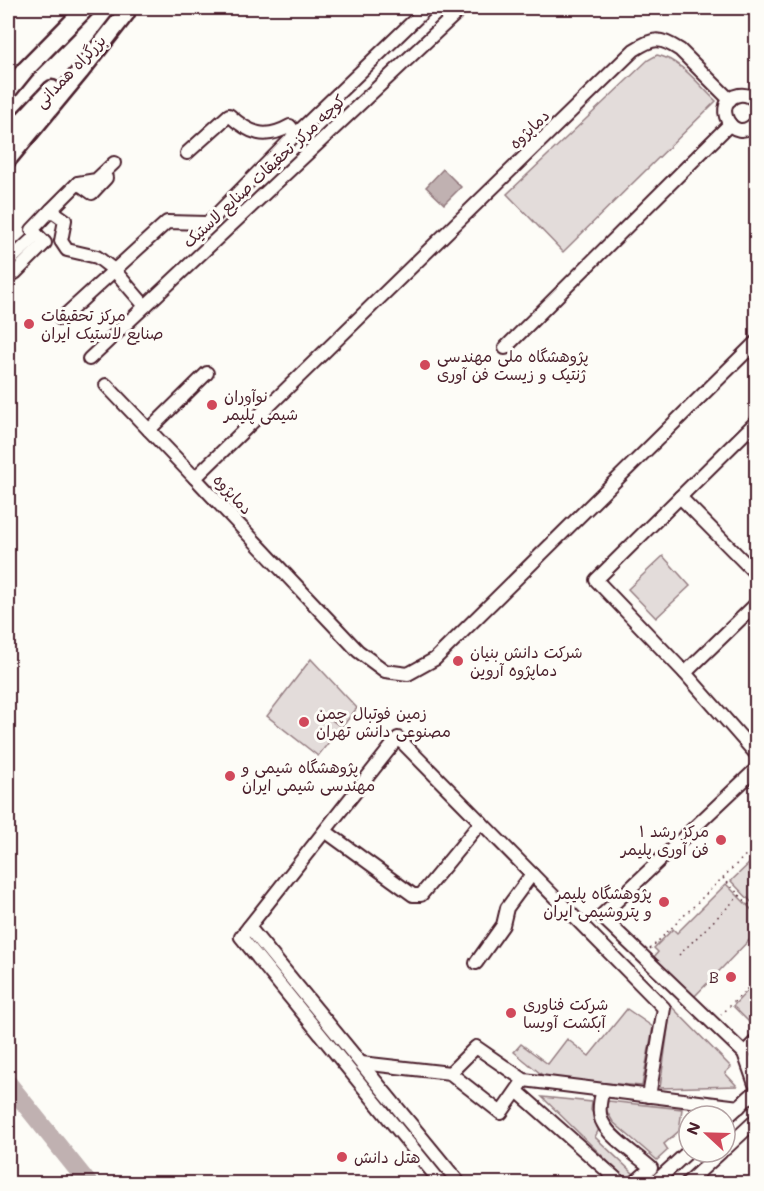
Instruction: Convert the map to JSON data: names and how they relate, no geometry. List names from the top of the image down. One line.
{"streets":{"highway":["بزرگراه همدانی"],"street":["دماپژوه","کوچه مرکز تحقیقات صنایع لاستیک"]},"places":["مرکز تحقیقات صنایع لاستیک ایران","پژوهشگاه ملی مهندسی ژنتیک و زیست فن آوری","نوآوران شیمی پلیمر","شرکت دانش بنیان دماپژوه آروین","زمین فوتبال چمن مصنوعی دانش تهران","پژوهشگاه شیمی و مهندسی شیمی ایران","۱ مرکز رشد فن آوری پلیمر","پژوهشگاه پلیمر و پتروشیمی ایران","B","شرکت فناوری آبکشت آویسا","هتل دانش"],"north":"left"}
